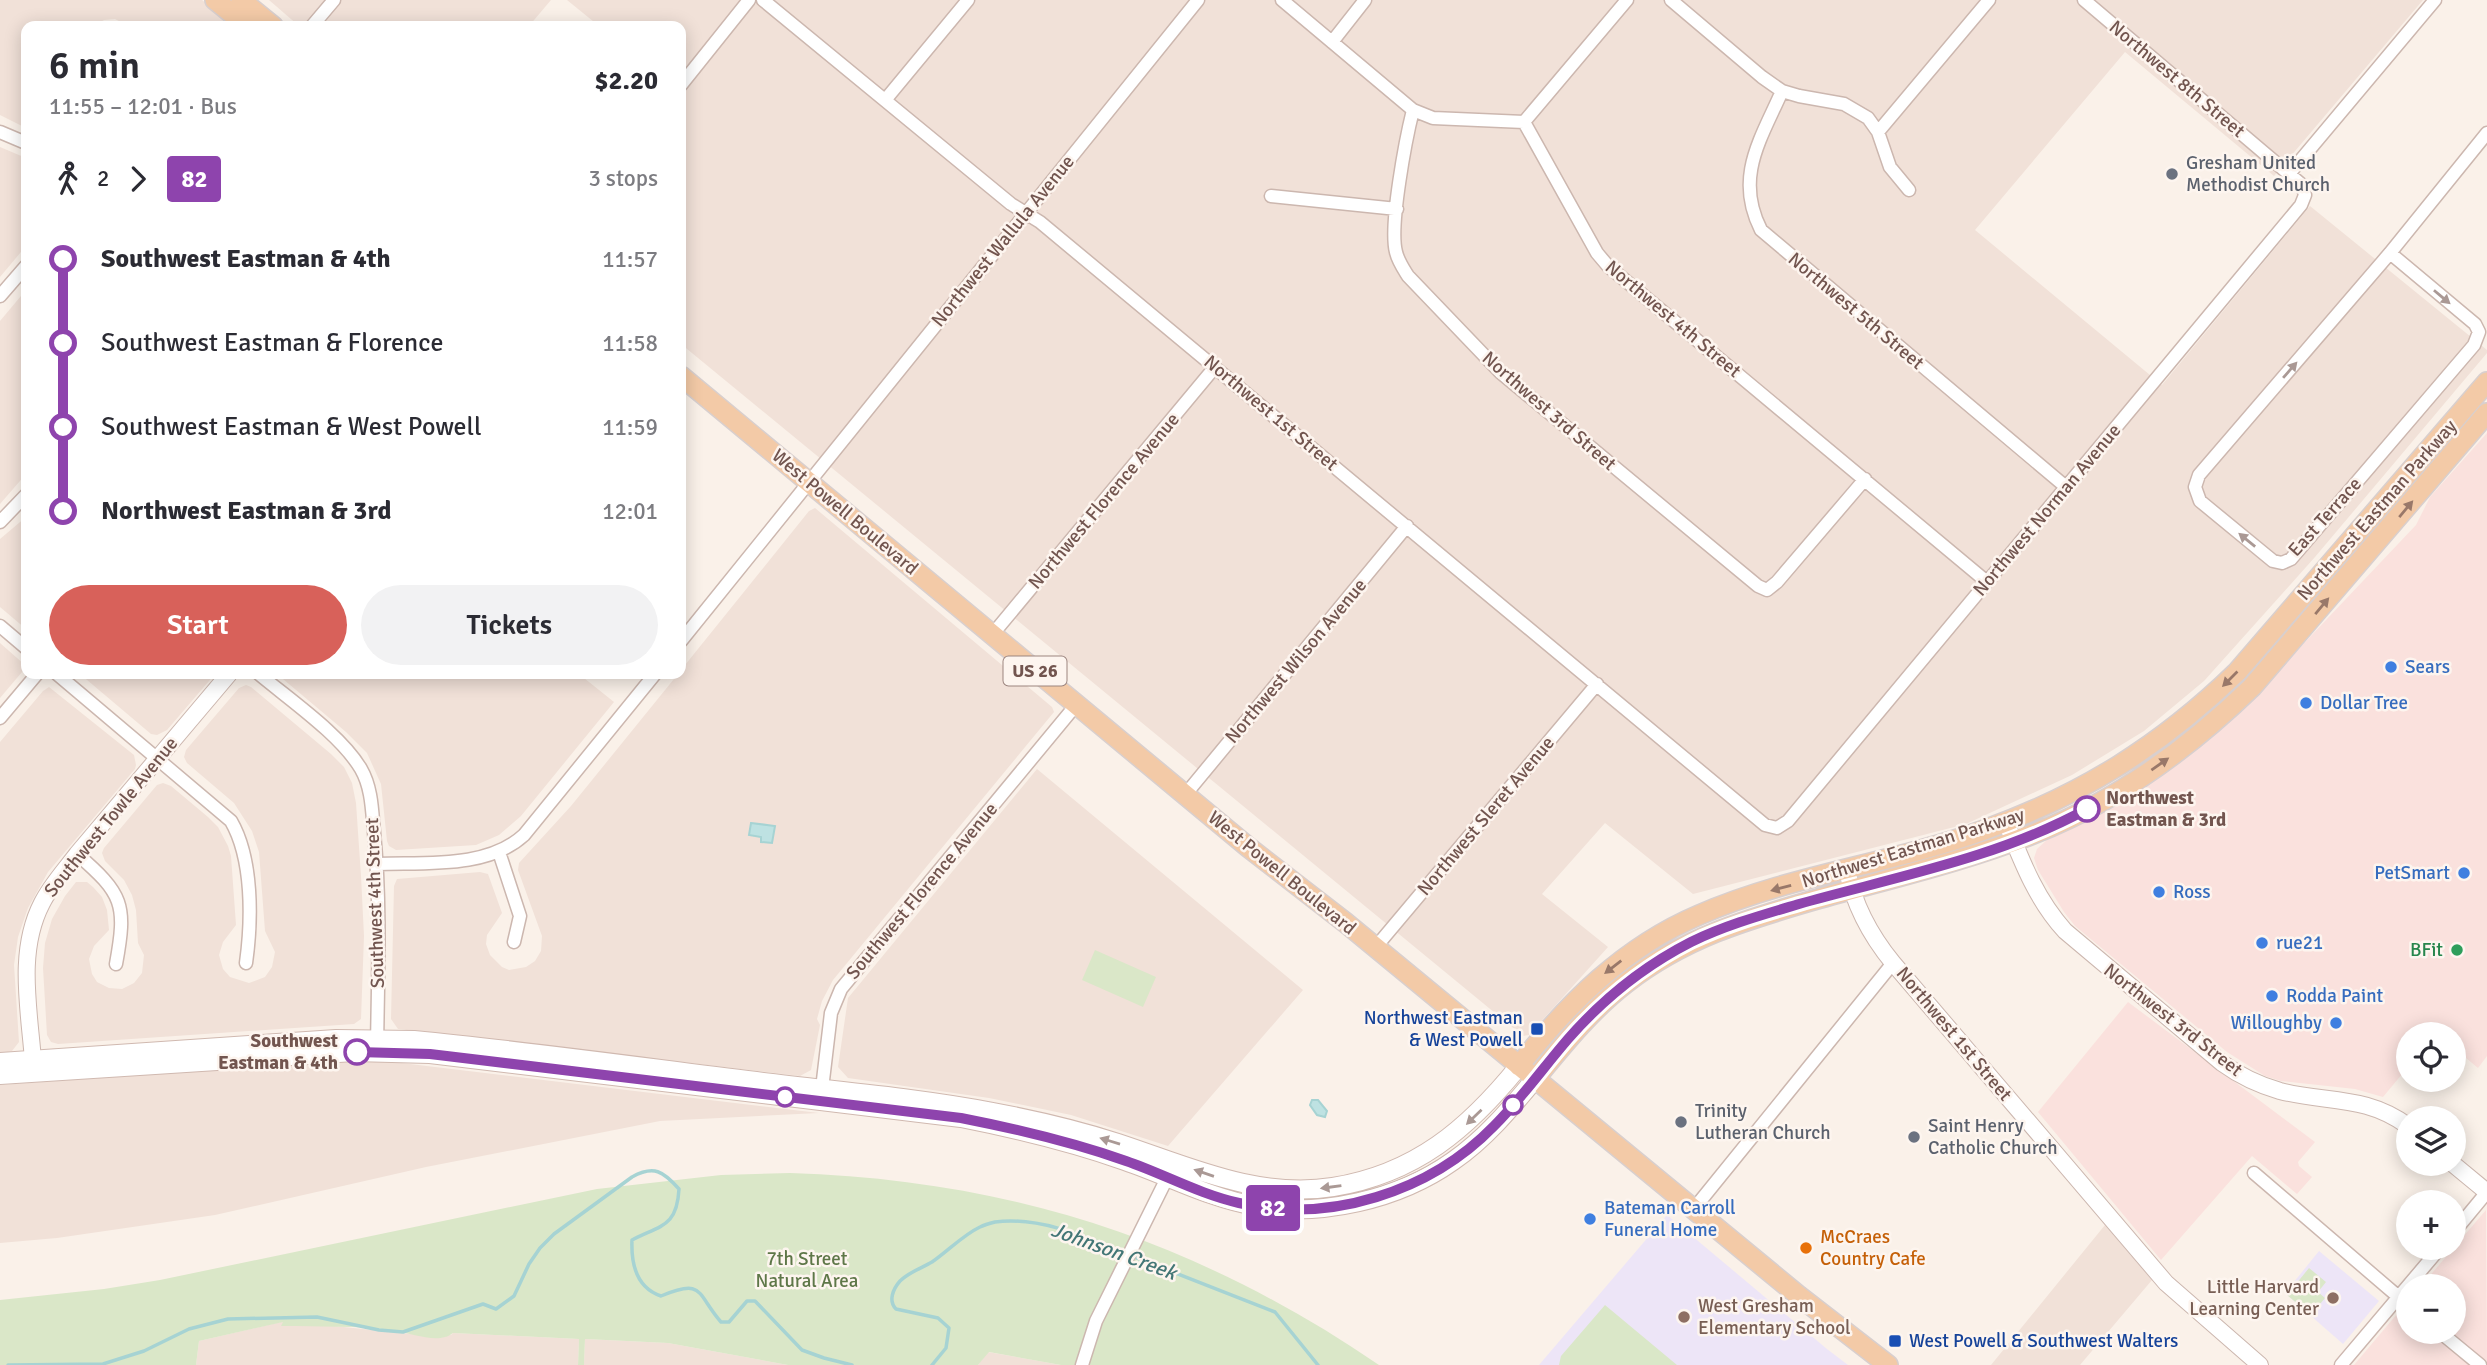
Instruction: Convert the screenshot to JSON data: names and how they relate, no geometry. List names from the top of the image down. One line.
{"streets":{"main road":["Northwest Eastman Parkway","West Powell Boulevard","US 26"],"street":["Northwest 8th Street","Northwest Wallula Avenue","Northwest 5th Street","Northwest 4th Street","Northwest 3rd Street","Northwest 1st Street","Northwest Florence Avenue","Northwest Norman Avenue","East Terrace","Northwest Wilson Avenue","Northwest Sleret Avenue","Southwest Towle Avenue","Southwest Florence Avenue","Southwest 4th Street"]},"crossings":[["Northwest 8th Street","Northwest Norman Avenue"],["Northwest Wallula Avenue","Northwest 1st Street"],["Northwest Wallula Avenue","West Powell Boulevard"],["Northwest 5th Street","Northwest Norman Avenue"],["Northwest 4th Street","Northwest 3rd Street"],["Northwest 4th Street","Northwest Norman Avenue"],["Northwest 3rd Street","Northwest Eastman Parkway"],["Northwest 1st Street","Northwest Florence Avenue"],["Northwest 1st Street","Northwest Norman Avenue"],["Northwest 1st Street","Northwest Eastman Parkway"],["Northwest 1st Street","Northwest Wilson Avenue"],["Northwest 1st Street","Northwest Sleret Avenue"],["Northwest Florence Avenue","West Powell Boulevard"],["Northwest Eastman Parkway","West Powell Boulevard"],["West Powell Boulevard","Northwest Wilson Avenue"],["West Powell Boulevard","Northwest Sleret Avenue"],["West Powell Boulevard","Southwest Florence Avenue"]],"water":["Johnson Creek"],"parks":["7th Street Natural Area"],"places":{"other":["Gresham United Methodist Church","Sears","Dollar Tree","Northwest Eastman & 3rd","PetSmart","Ross","rue21","BFit","Rodda Paint","Willoughby","Southwest Eastman & 4th","Trinity Lutheran Church","Saint Henry Catholic Church","Bateman Carroll Funeral Home","McCraes Country Cafe","Little Harvard Learning Center","West Gresham Elementary School"],"transit":["Northwest Eastman & West Powell","West Powell & Southwest Walters"]},"lines":["bus line 82"],"page":{"on_map":"82","heading":["6 min","11:55 – 12:01 · Bus","$2.20"],"legs":["2","82","3 stops"],"list":[{"name":"Southwest Eastman & 4th","value":"11:57"},{"name":"Southwest Eastman & Florence","value":"11:58"},{"name":"Southwest Eastman & West Powell","value":"11:59"},{"name":"Northwest Eastman & 3rd","value":"12:01"}],"buttons":["Start","Tickets"],"map_buttons":["+","−"]}}
